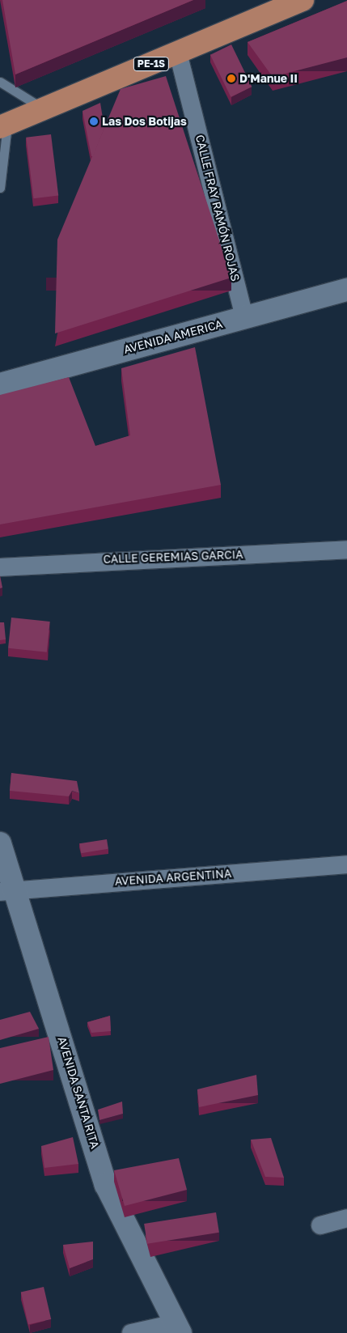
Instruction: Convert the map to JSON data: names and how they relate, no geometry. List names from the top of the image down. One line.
{"streets":{"highway":["PE-1S"],"street":["CALLE FRAY RAMÓN ROJAS","AVENIDA AMERICA","CALLE GEREMIAS GARCIA","AVENIDA ARGENTINA","AVENIDA SANTA RITA"]},"crossings":[["PE-1S","CALLE FRAY RAMÓN ROJAS"],["CALLE FRAY RAMÓN ROJAS","AVENIDA AMERICA"],["AVENIDA ARGENTINA","AVENIDA SANTA RITA"]],"places":["D'Manue II","Las Dos Botijas"]}
